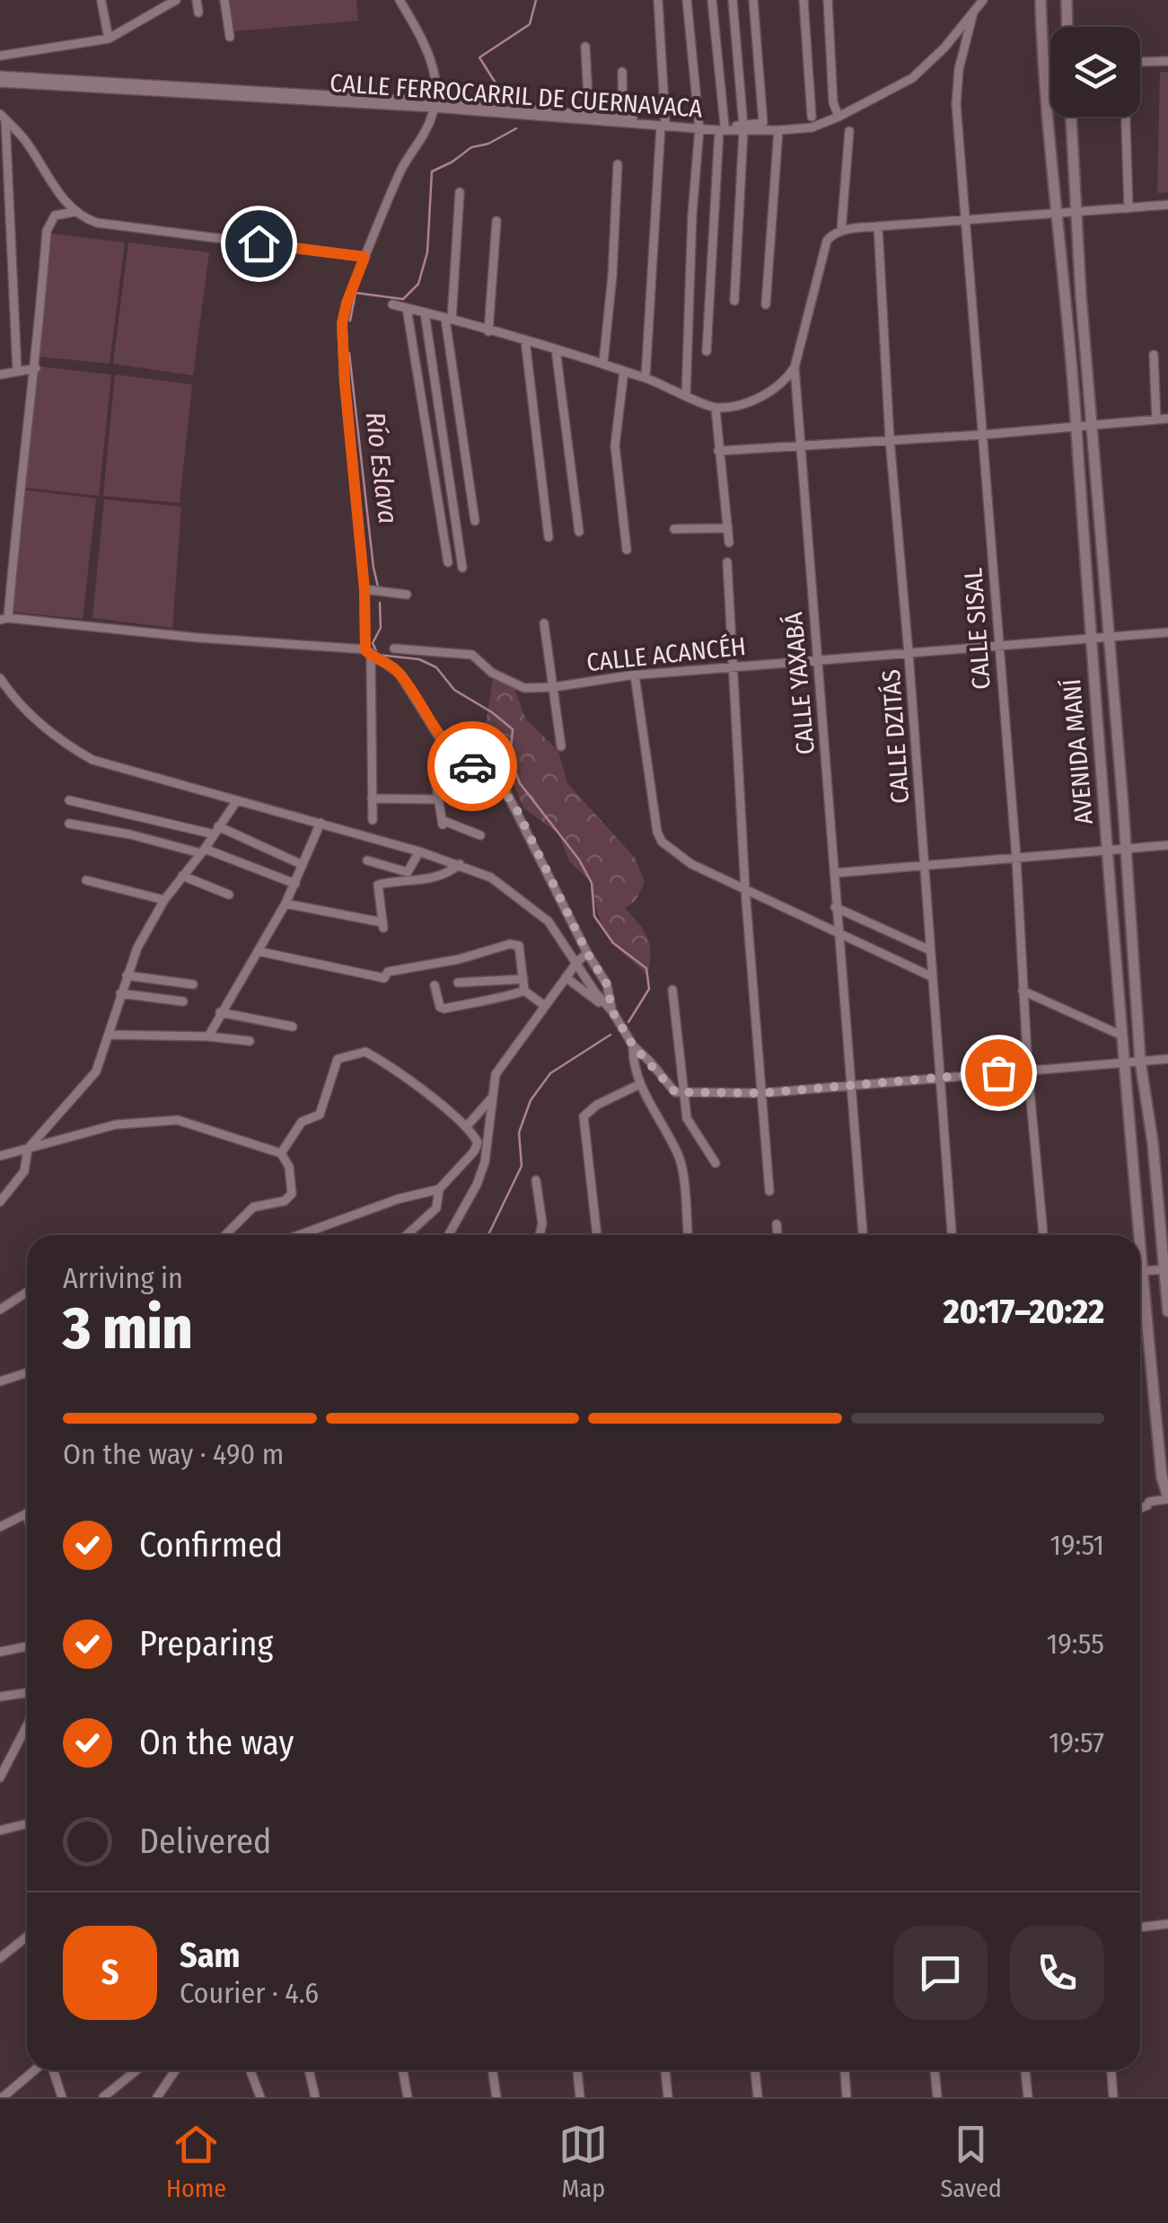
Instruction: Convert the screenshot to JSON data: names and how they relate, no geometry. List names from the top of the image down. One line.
{"streets":{"street":["CALLE FERROCARRIL DE CUERNAVACA","CALLE SISAL","CALLE ACANCÉH","CALLE YAXABÁ","CALLE DZITÁS","AVENIDA MANÍ"]},"crossings":[["CALLE FERROCARRIL DE CUERNAVACA","CALLE SISAL"],["CALLE SISAL","CALLE ACANCÉH"],["CALLE ACANCÉH","CALLE YAXABÁ"],["CALLE ACANCÉH","CALLE DZITÁS"],["CALLE ACANCÉH","AVENIDA MANÍ"]],"water":["Río Eslava"],"page":{"heading":["3 min","Arriving in","20:17–20:22"],"panel":["Sam","Courier · 4.6"],"bar":"On the way · 490 m","list":[["Confirmed","19:51"],["Preparing","19:55"],["On the way","19:57"],"Delivered"],"round":"S","tabs":["Home","Map","Saved"]}}
